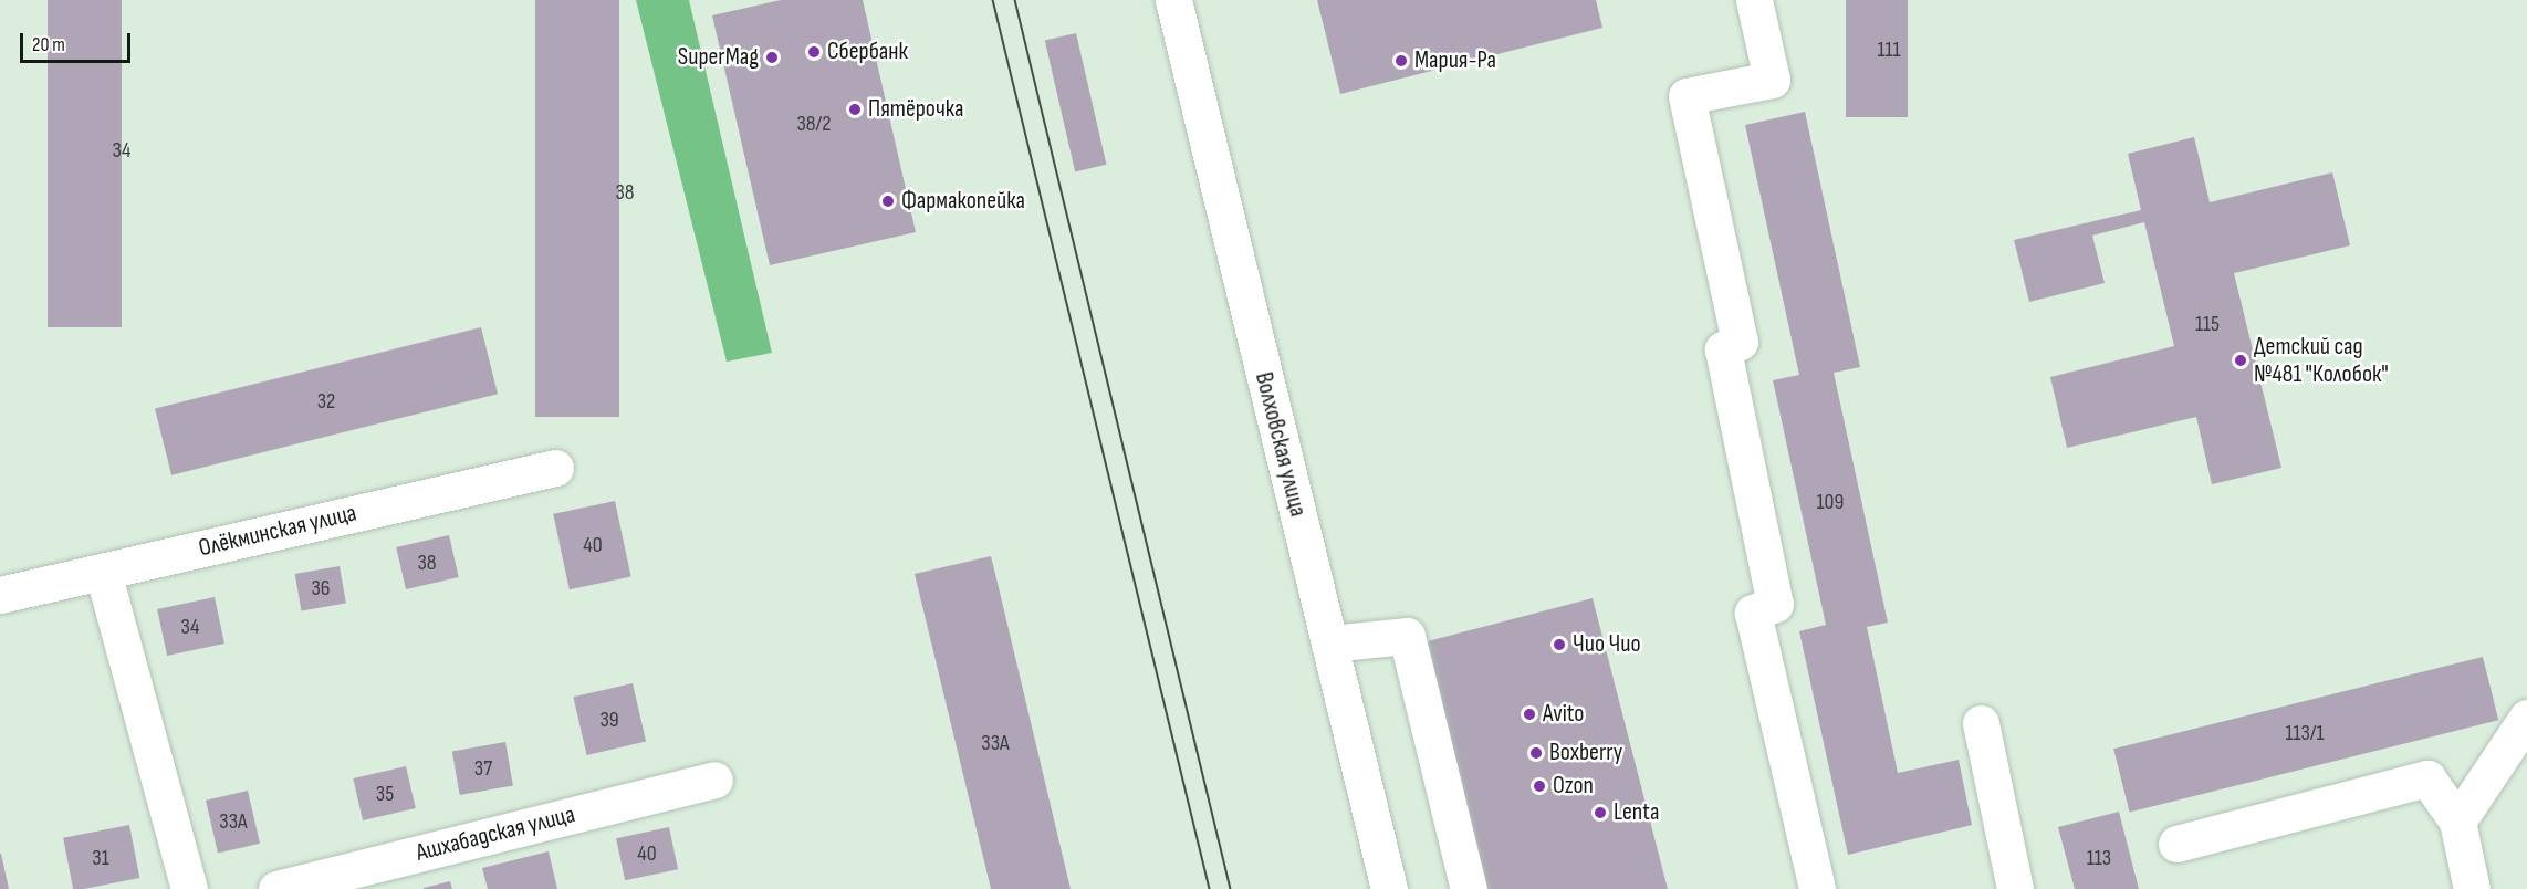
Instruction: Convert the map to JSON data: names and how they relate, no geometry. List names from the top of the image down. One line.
{"streets":{"street":["Волховская улица","Олёкминская улица","Ашхабадская улица"]},"places":["Сбербанк","SuperMag","Мария-Ра","Пятёрочка","Фармакопейка","Детский сад №481 \"Колобок\"","Чио Чио","Avito","Boxberry","Ozon","Lenta"],"house_numbers":["111","38/2","34","38","115","32","109","40","38","36","34","39","113/1","33А","37","35","33А","40","31","113"],"scale_bar":"20 m"}
